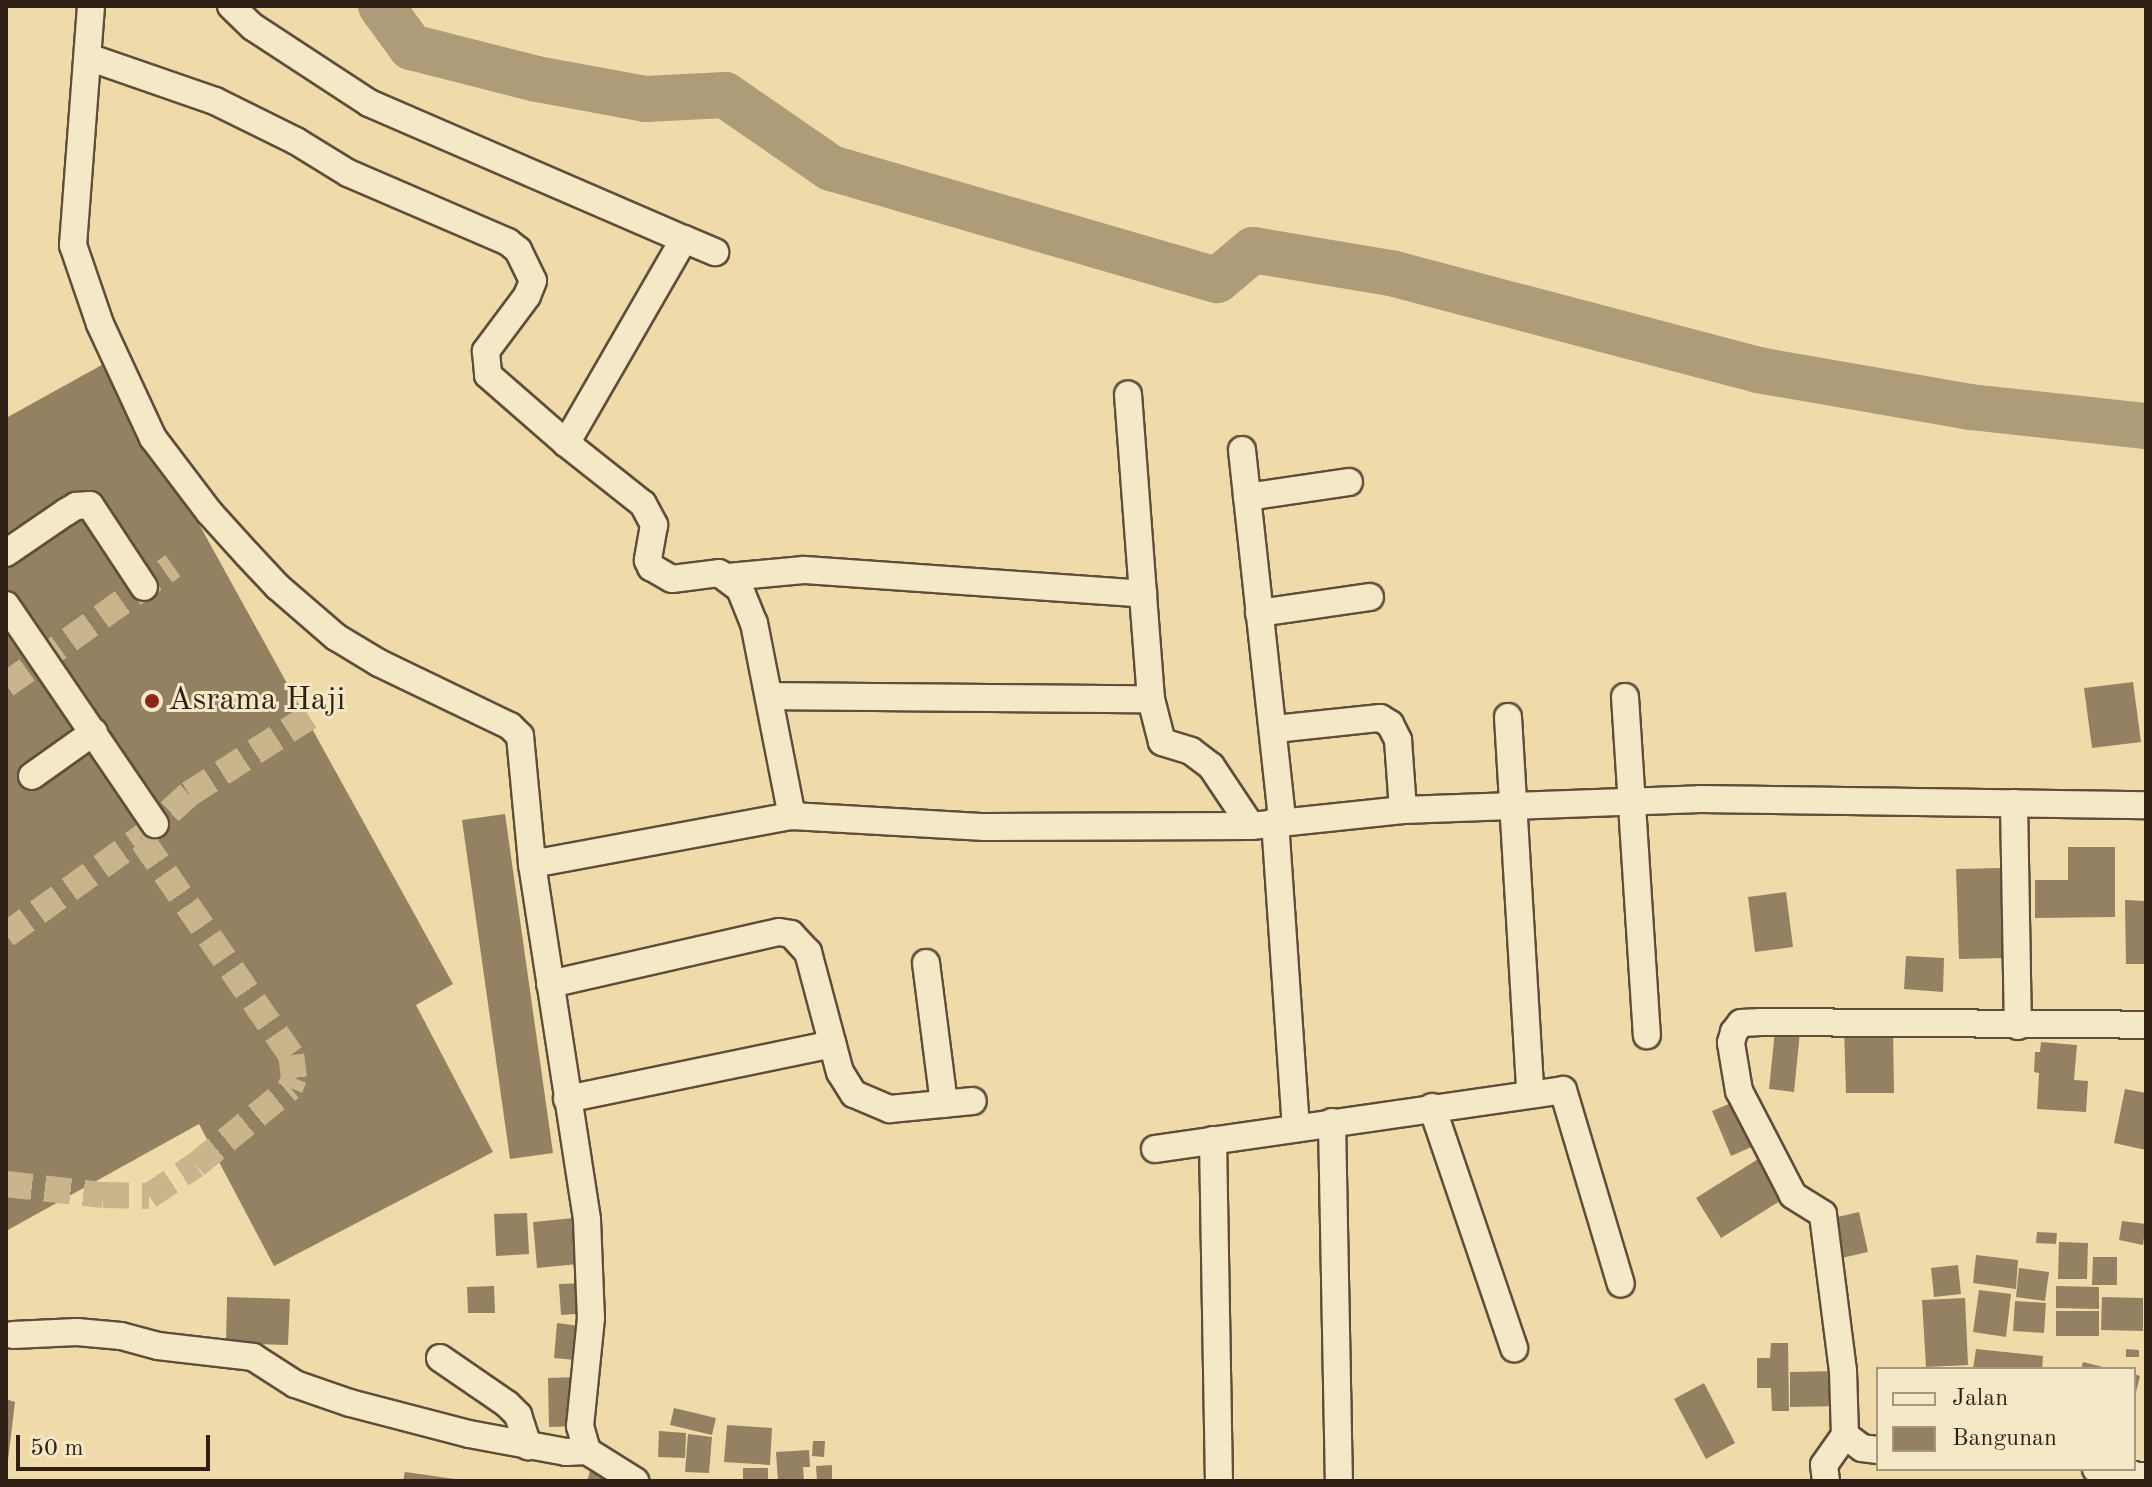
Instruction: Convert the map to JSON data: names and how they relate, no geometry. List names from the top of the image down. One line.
{"places":["Asrama Haji"],"legend":["Jalan","Bangunan"],"scale_bar":"50 m"}
